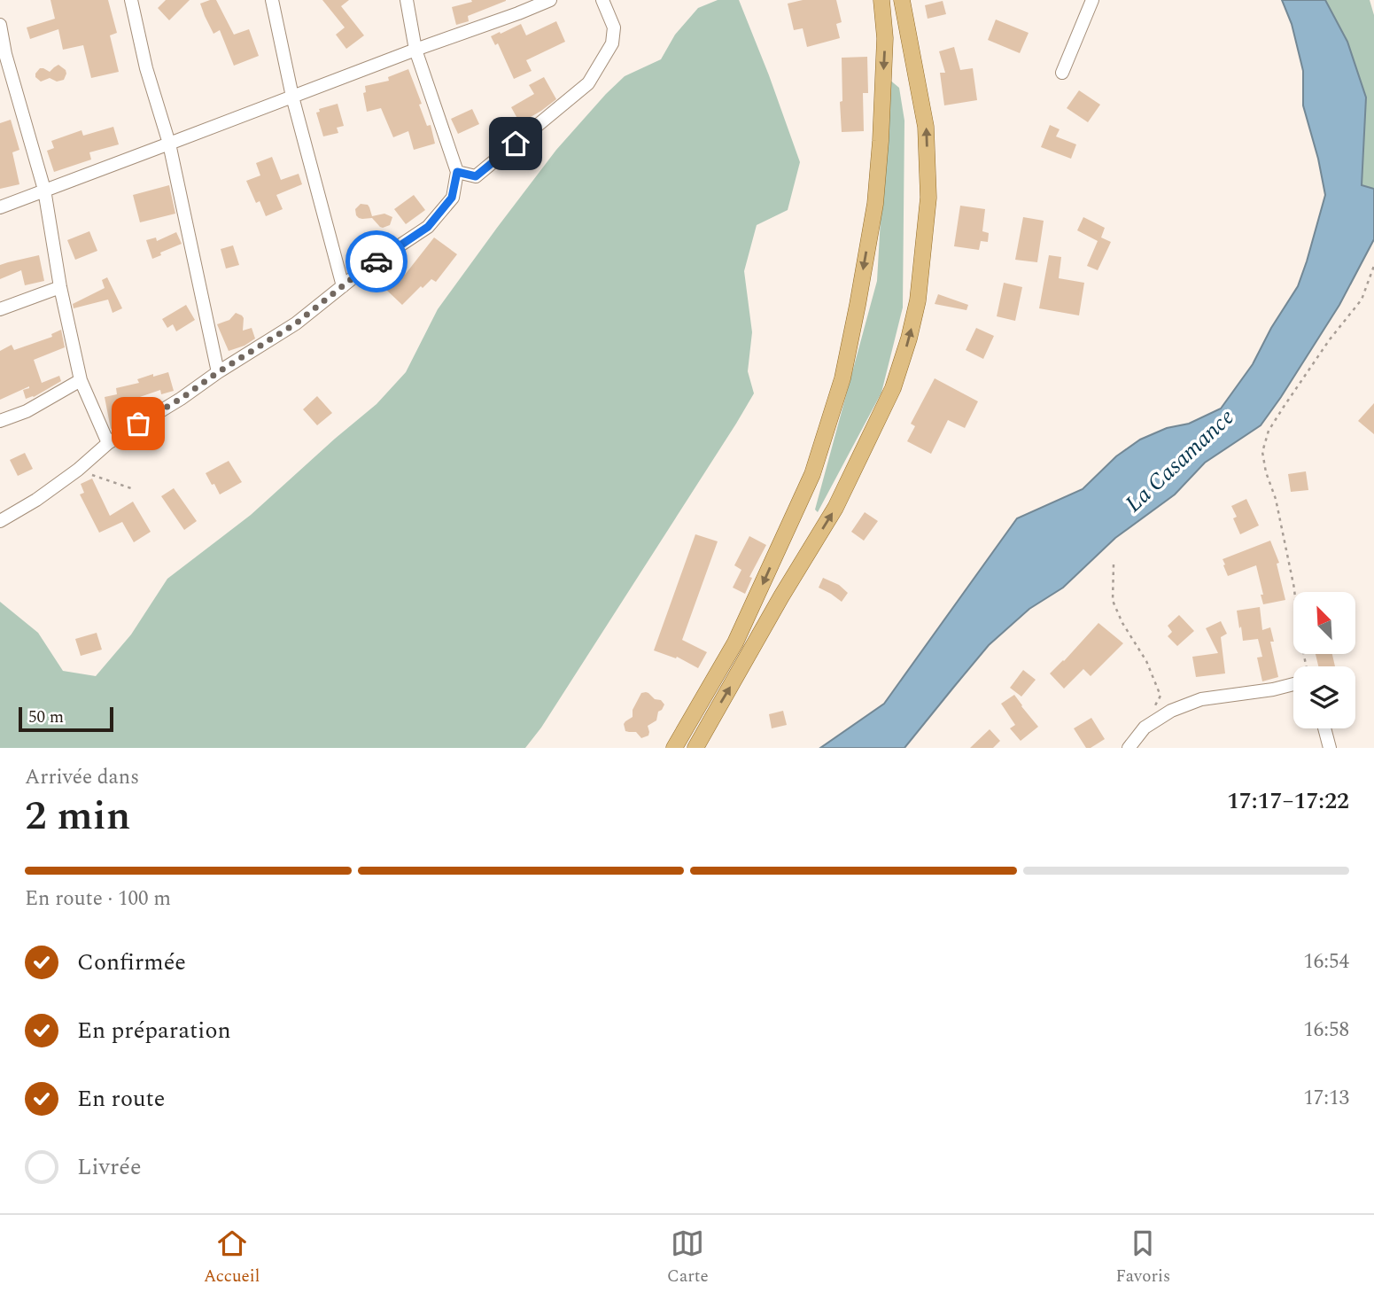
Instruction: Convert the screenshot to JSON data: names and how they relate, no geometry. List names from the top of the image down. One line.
{"water":["La Casamance"],"scale_bar":"50 m","north":"top left","page":{"scale":"50 m","heading":["2 min","Arrivée dans","17:17–17:22"],"bar":"En route · 100 m","list":[["Confirmée","16:54"],["En préparation","16:58"],["En route","17:13"],"Livrée"],"tabs":["Accueil","Carte","Favoris"]}}
